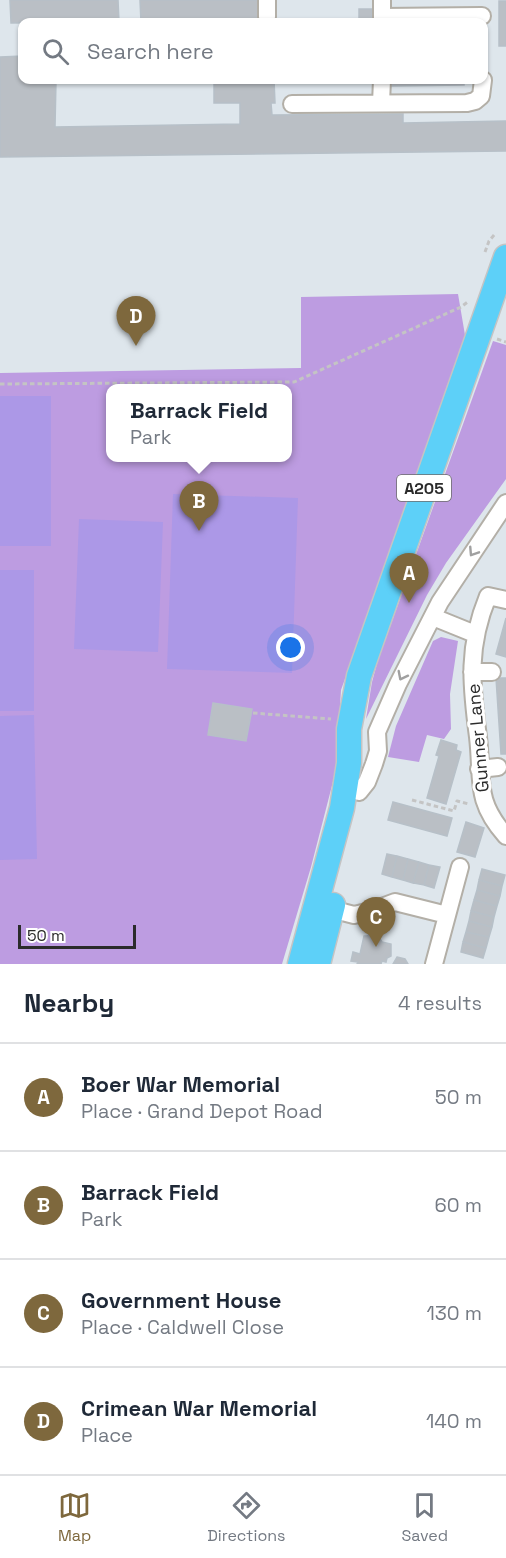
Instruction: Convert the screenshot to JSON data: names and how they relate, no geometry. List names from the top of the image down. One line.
{"streets":{"highway":["A205"],"street":["Gunner Lane"]},"scale_bar":"50 m","page":{"search":"Search here","pins":["D","B","A","C"],"popup":["Barrack Field","Park"],"scale":"50 m","heading":["Nearby","4 results"],"list":[{"mark":"A","name":"Boer War Memorial","note":"Place · Grand Depot Road","value":"50 m"},{"mark":"B","name":"Barrack Field","note":"Park","value":"60 m"},{"mark":"C","name":"Government House","note":"Place · Caldwell Close","value":"130 m"},{"mark":"D","name":"Crimean War Memorial","note":"Place","value":"140 m"}],"nav":["Map","Directions","Saved"]}}
